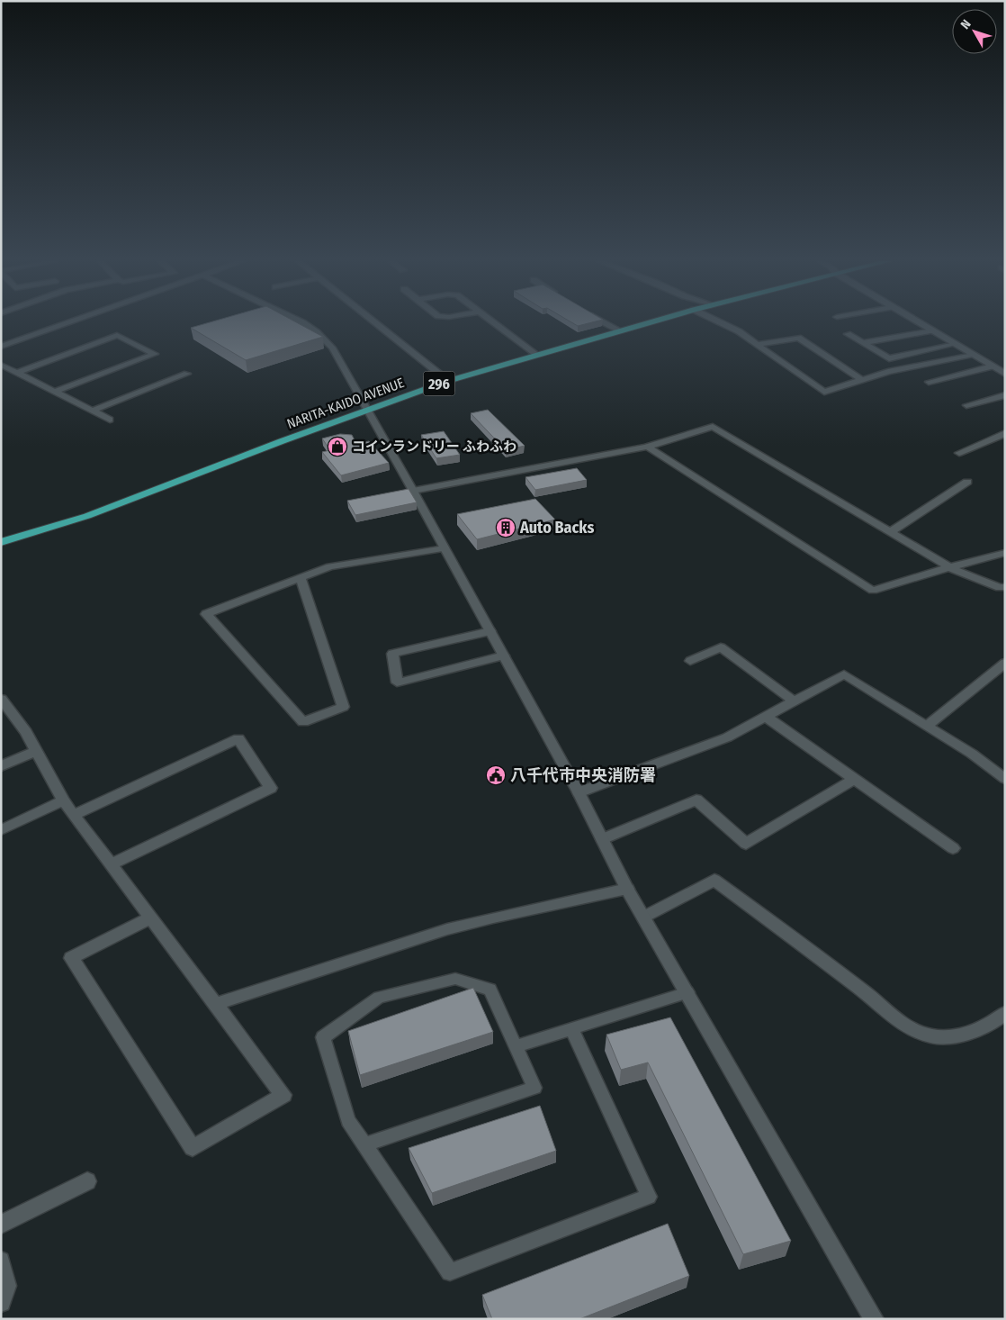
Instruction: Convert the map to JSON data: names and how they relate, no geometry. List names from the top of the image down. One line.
{"streets":{"highway":["296","NARITA-KAIDO AVENUE"]},"places":{"shop":["コインランドリー ふわふわ"],"building":["Auto Backs"],"public building":["八千代市中央消防署"]},"north":"top left"}
